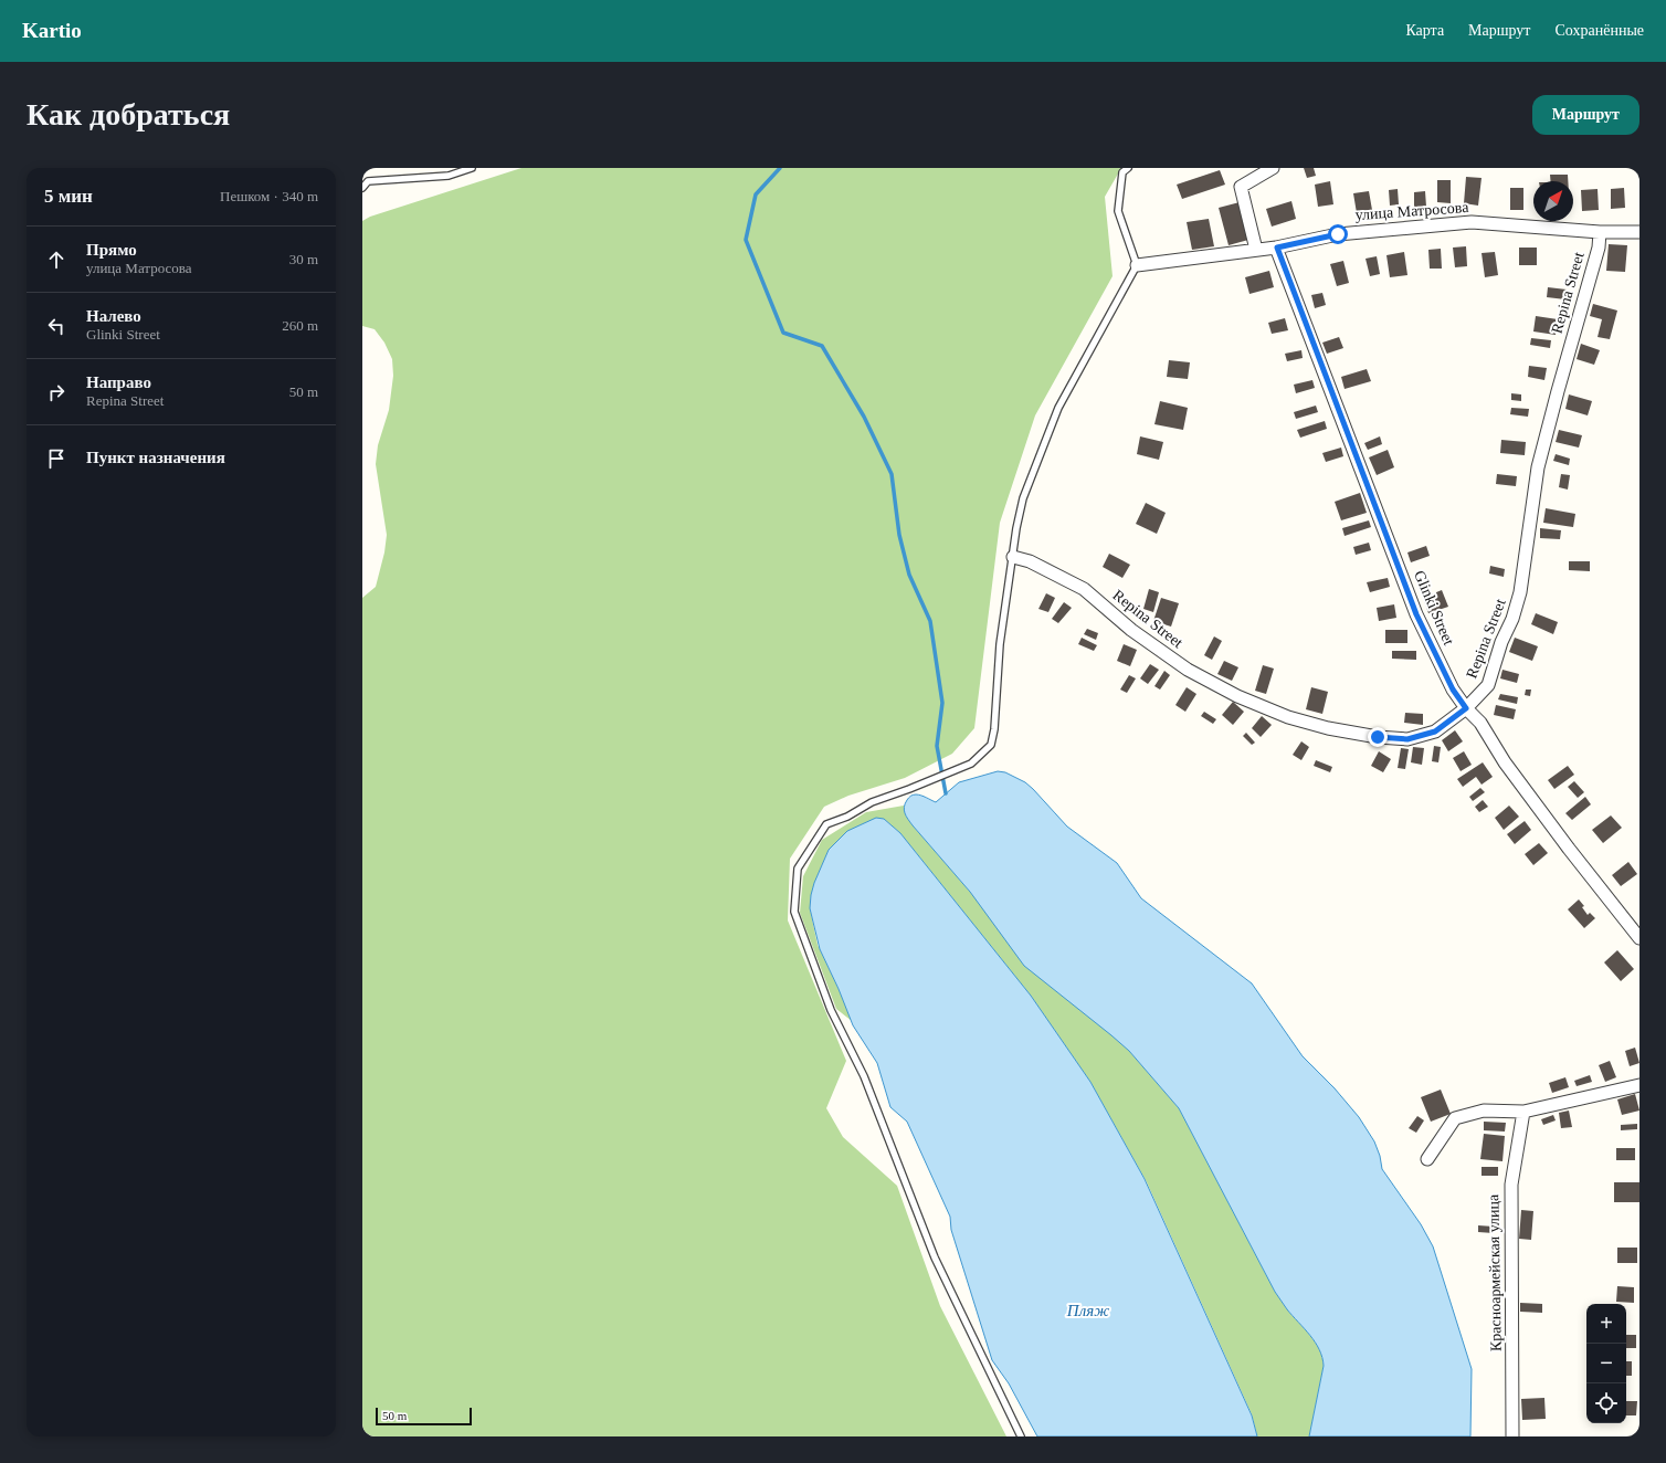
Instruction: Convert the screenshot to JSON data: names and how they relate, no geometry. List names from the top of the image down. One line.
{"streets":{"street":["улица Матросова","Repina Street","Glinki Street","Красноармейская улица"]},"crossings":[["улица Матросова","Repina Street"],["улица Матросова","Glinki Street"],["Repina Street","Glinki Street"]],"water":["Пляж"],"scale_bar":"50 m","north":"top right","page":{"header":"Kartio","nav":["Карта","Маршрут","Сохранённые"],"buttons":"Маршрут","title":"Как добраться","heading":["5 мин","Пешком · 340 m"],"list":[["Прямо","улица Матросова","30 m"],["Налево","Glinki Street","260 m"],["Направо","Repina Street","50 m"],"Пункт назначения"],"map_buttons":["+","−"],"scale":"50 m"}}
